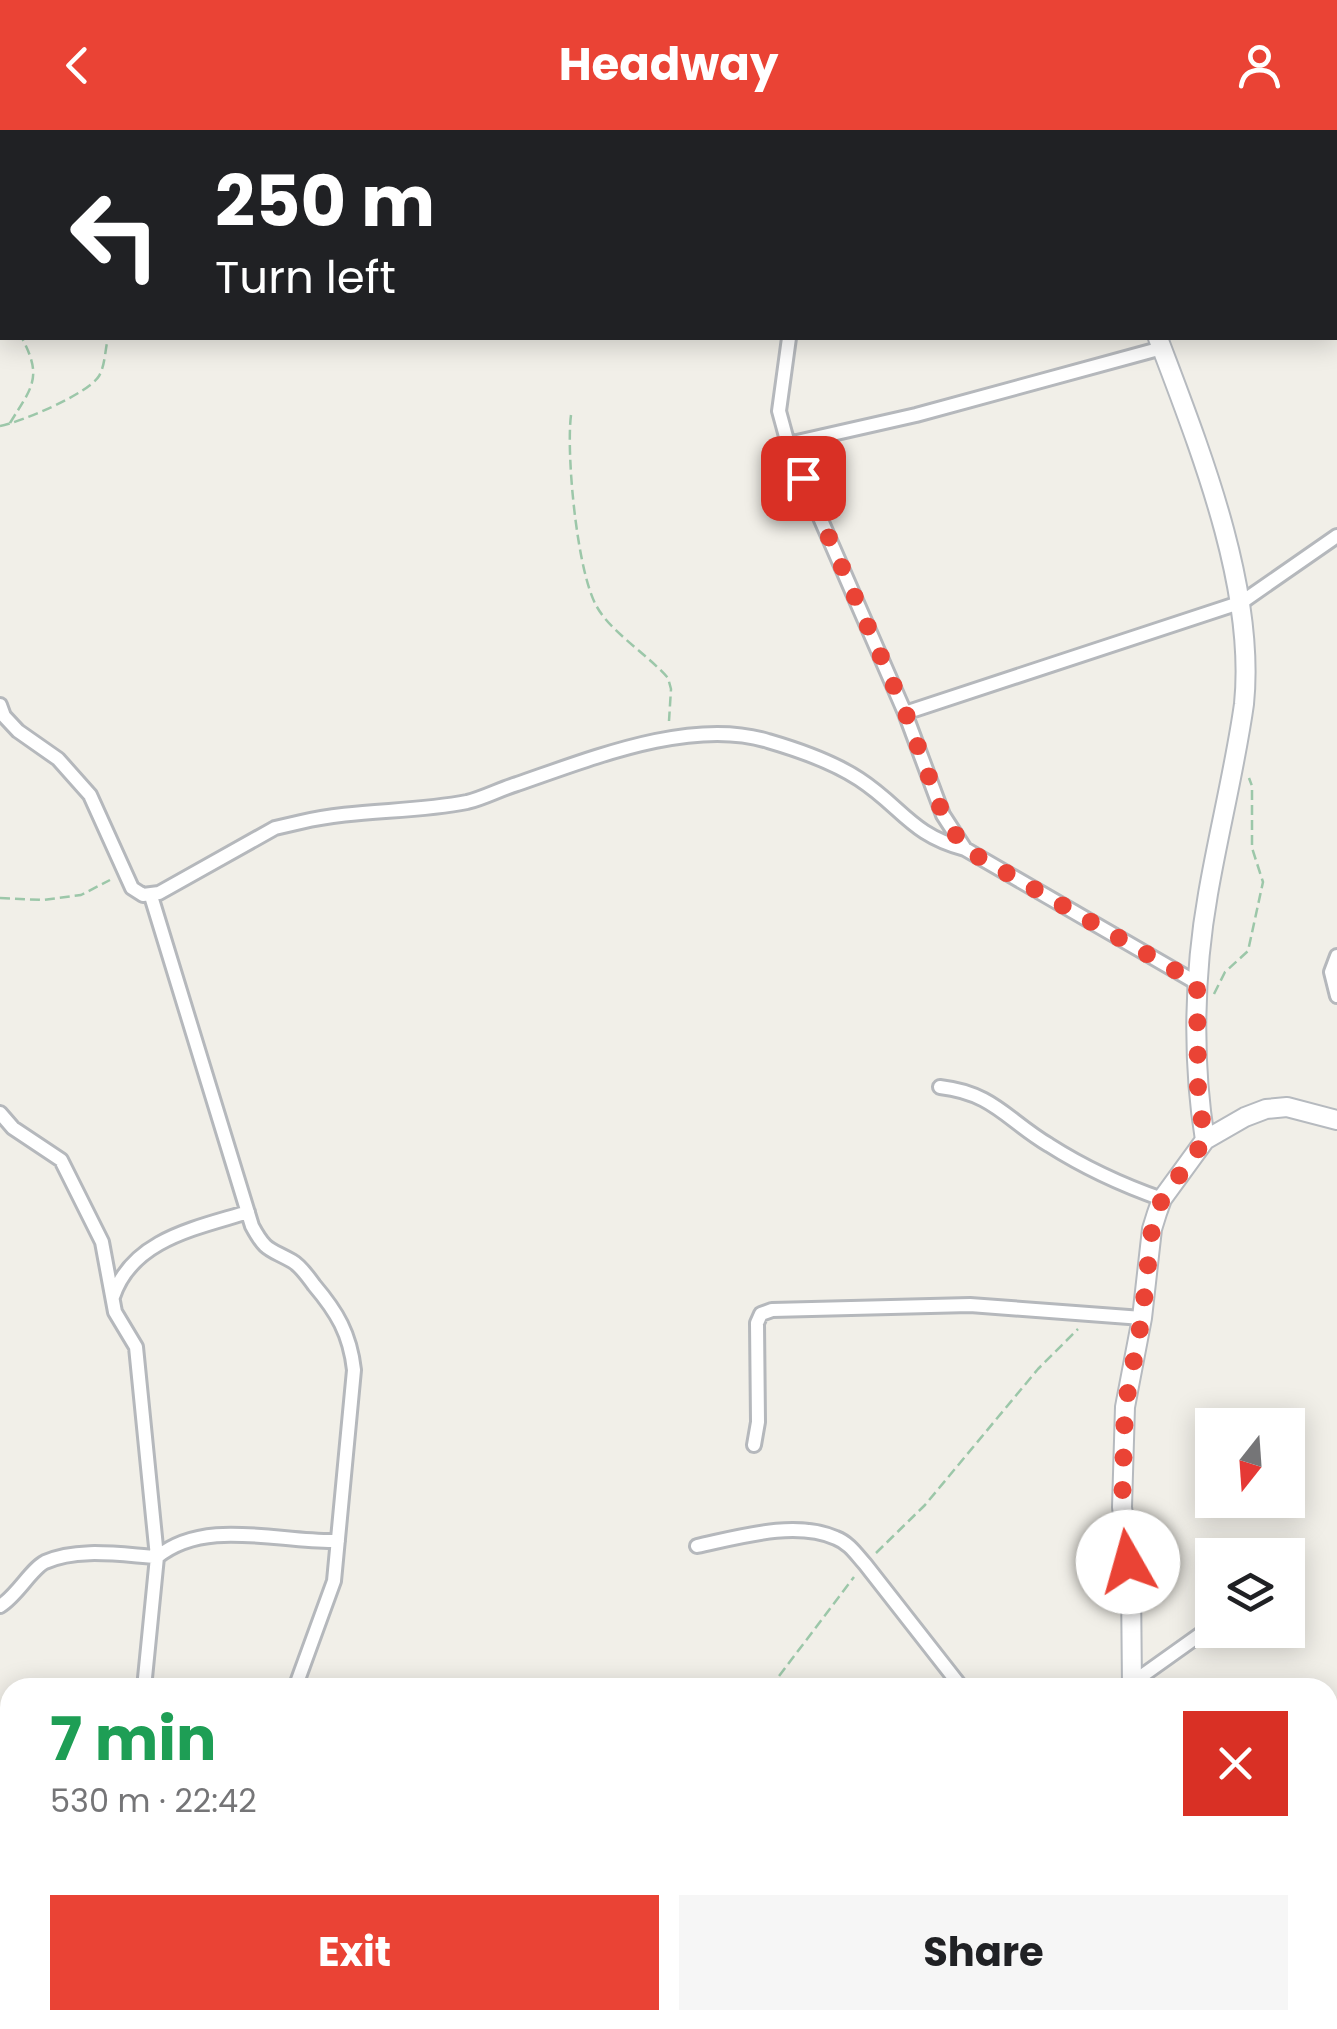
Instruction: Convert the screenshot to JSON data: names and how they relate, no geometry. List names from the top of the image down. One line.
{"north":"bottom","page":{"header":"Headway","turn":["250 m","Turn left"],"heading":["7 min","530 m · 22:42"],"buttons":["Exit","Share"]}}
